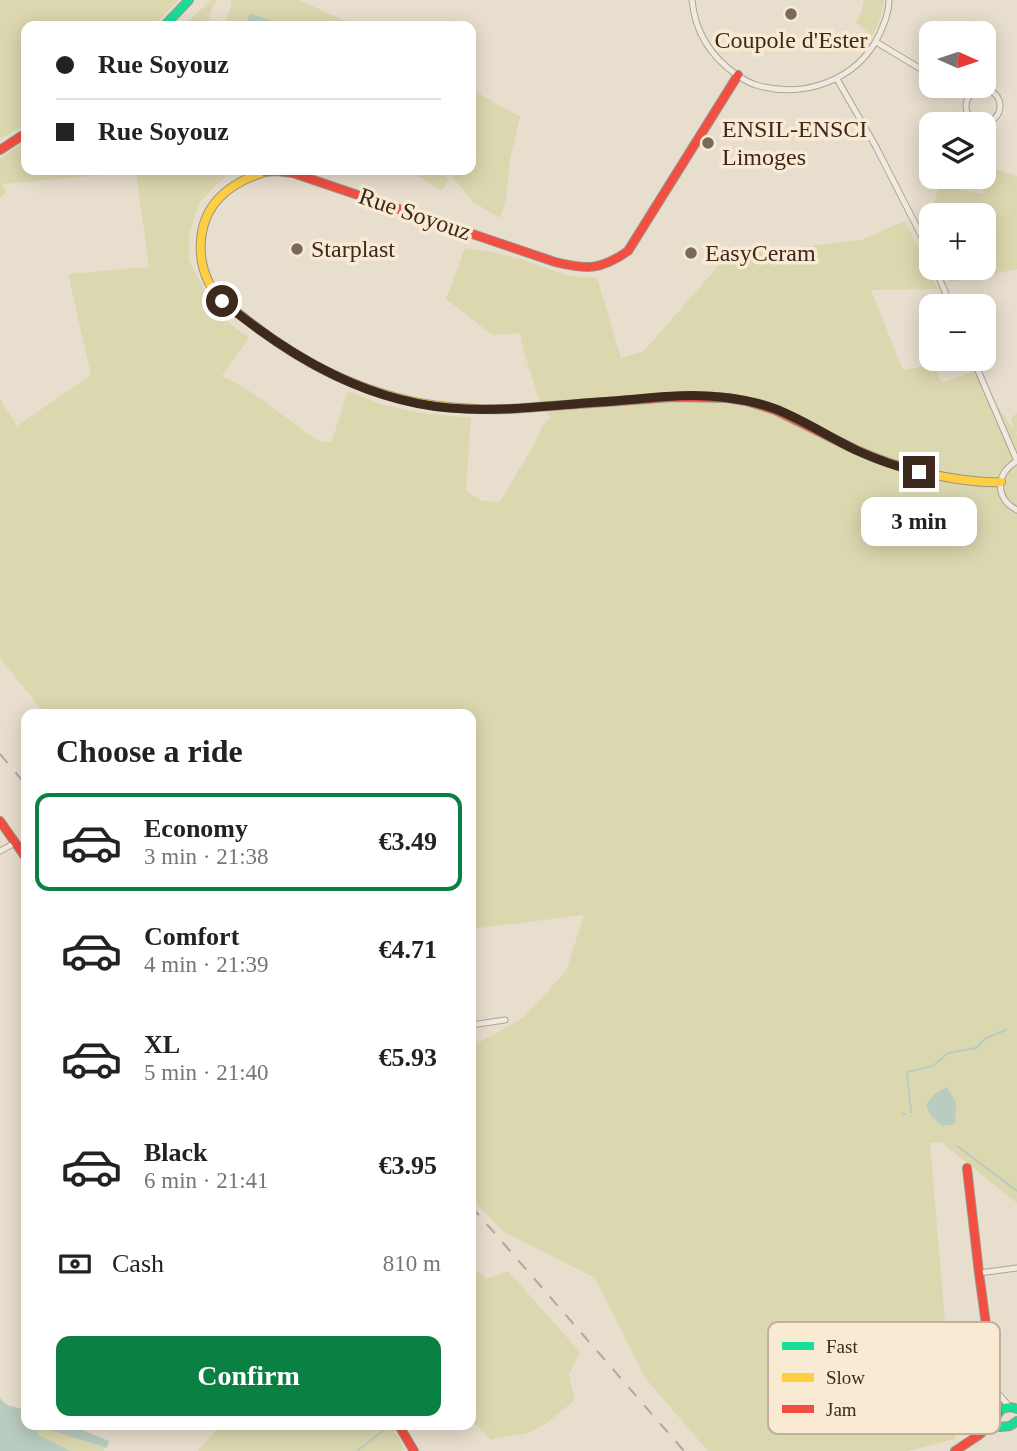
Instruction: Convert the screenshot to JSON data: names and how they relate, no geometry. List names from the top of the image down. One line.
{"streets":{"street":["Rue Soyouz"]},"places":["Coupole d'Ester","ENSIL-ENSCI Limoges","Starplast","EasyCeram"],"legend":["Fast","Slow","Jam"],"north":"right","page":{"map_buttons":["+","−"],"banner":["Rue Soyouz","Rue Soyouz"],"bubble":"3 min","heading":"Choose a ride","list":[{"name":"Economy","note":"3 min · 21:38","value":"€3.49"},{"name":"Comfort","note":"4 min · 21:39","value":"€4.71"},{"name":"XL","note":"5 min · 21:40","value":"€5.93"},{"name":"Black","note":"6 min · 21:41","value":"€3.95"}],"pay":["Cash","810 m"],"buttons":"Confirm"}}
